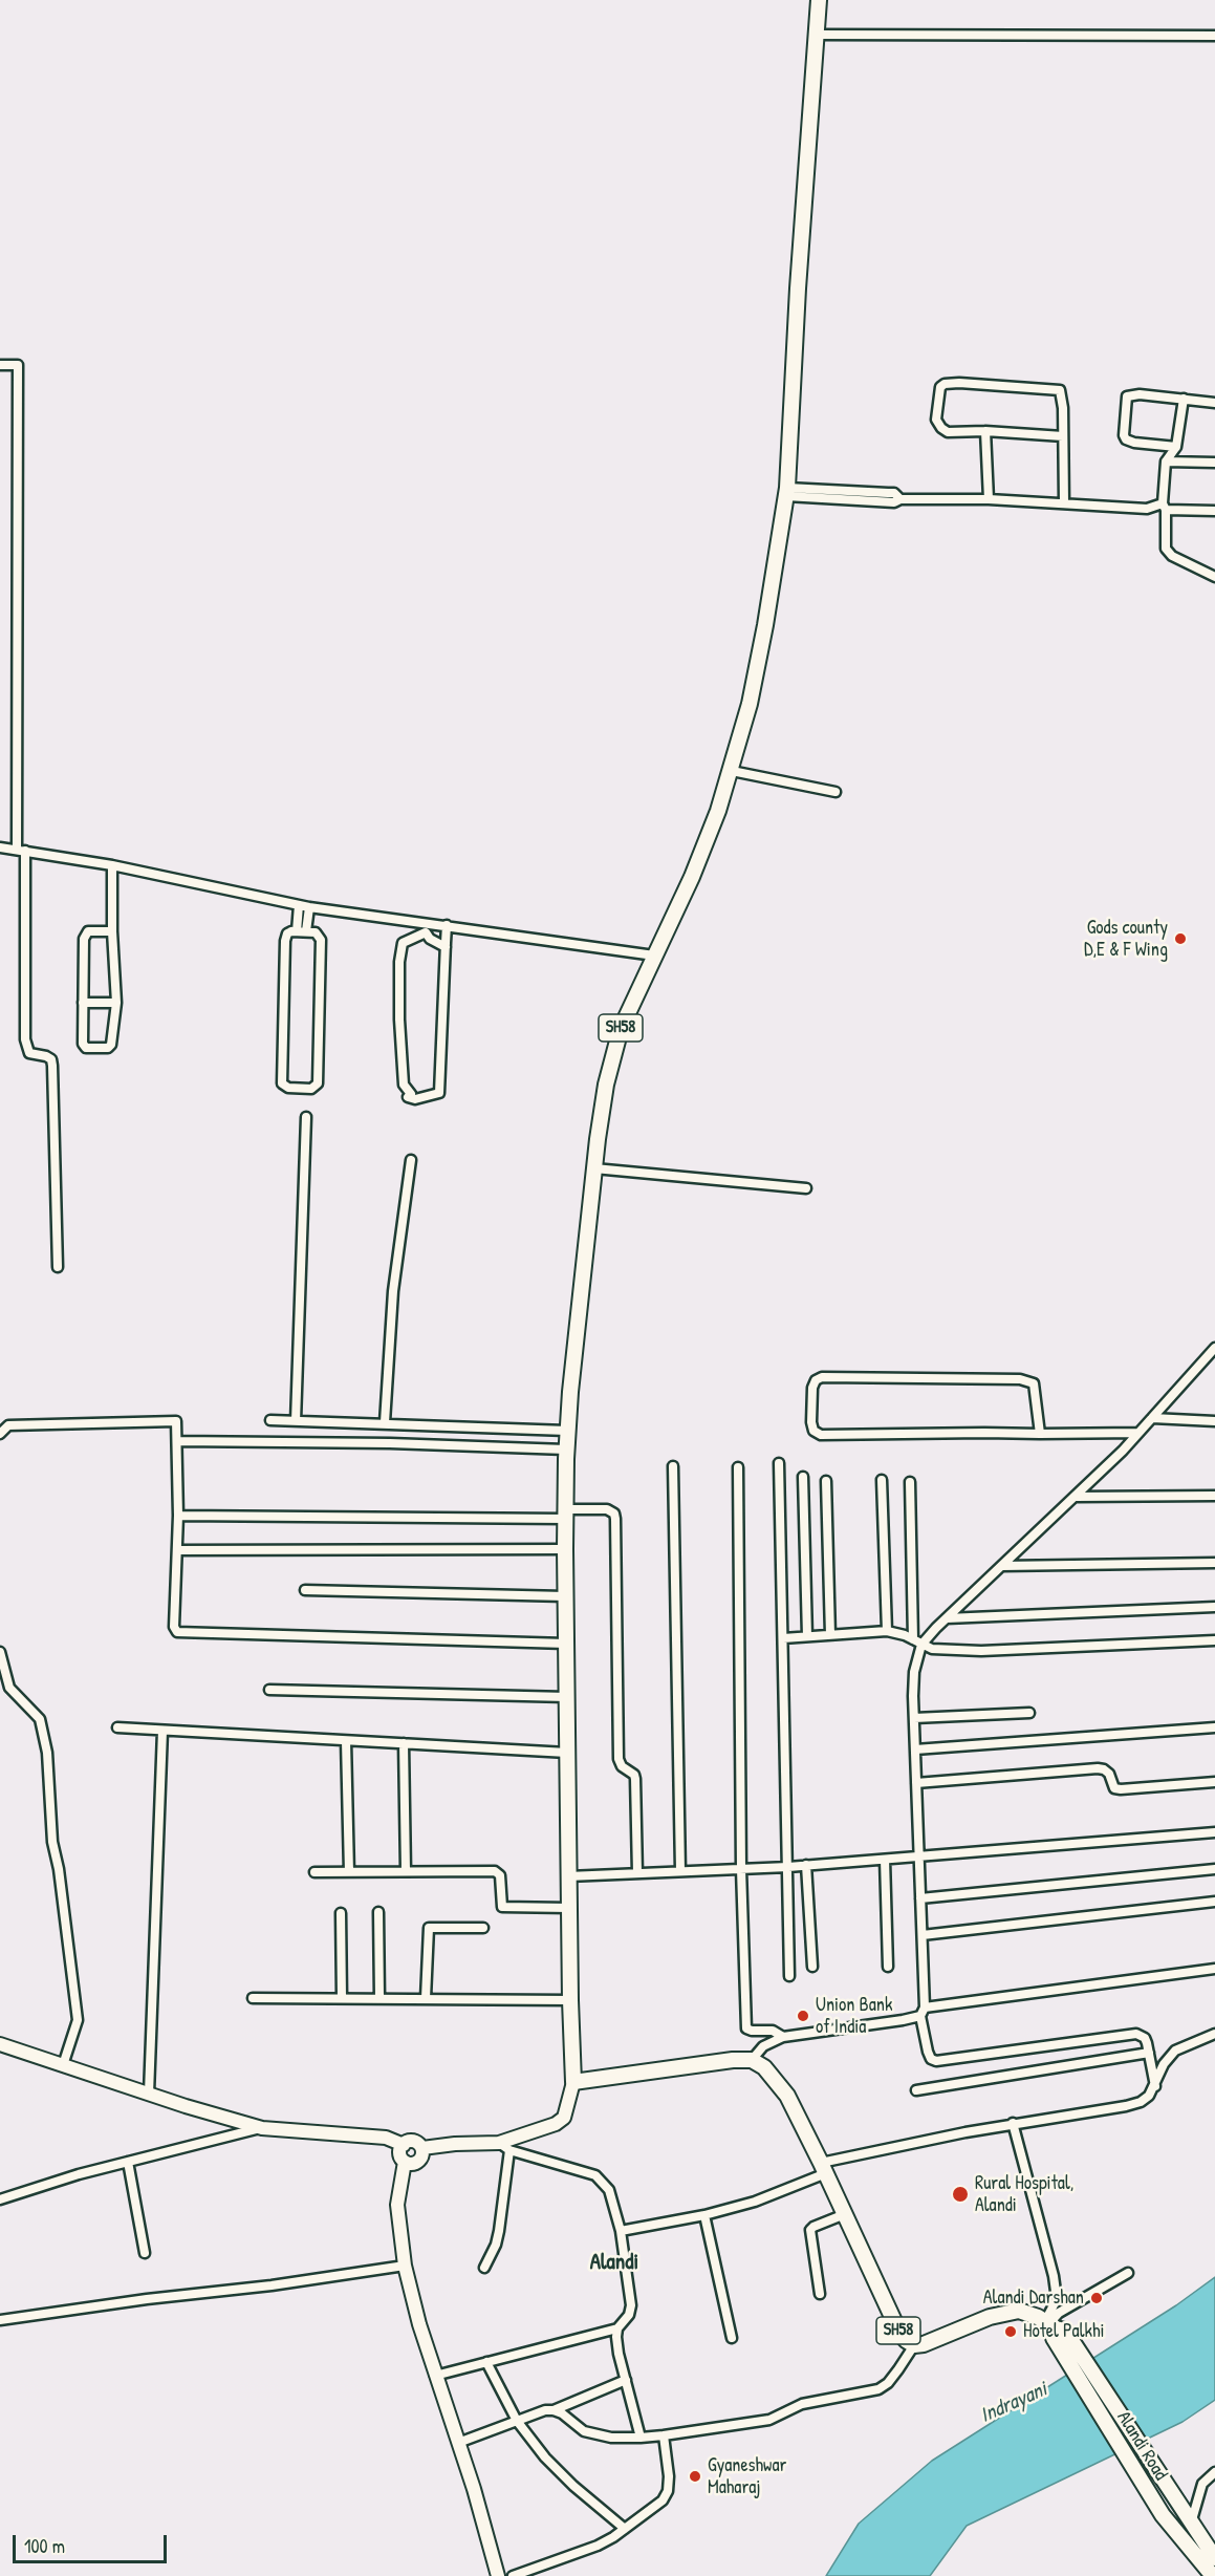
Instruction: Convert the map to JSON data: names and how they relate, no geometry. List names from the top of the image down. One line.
{"streets":{"main road":["SH58","Alandi Road"]},"crossings":[["SH58","Alandi Road"]],"districts":["Alandi"],"water":["Indrayani"],"places":["Gods county D,E & F Wing","Union Bank of India","Rural Hospital, Alandi","Alandi Darshan","Hotel Palkhi","Gyaneshwar Maharaj"],"scale_bar":"100 m"}
